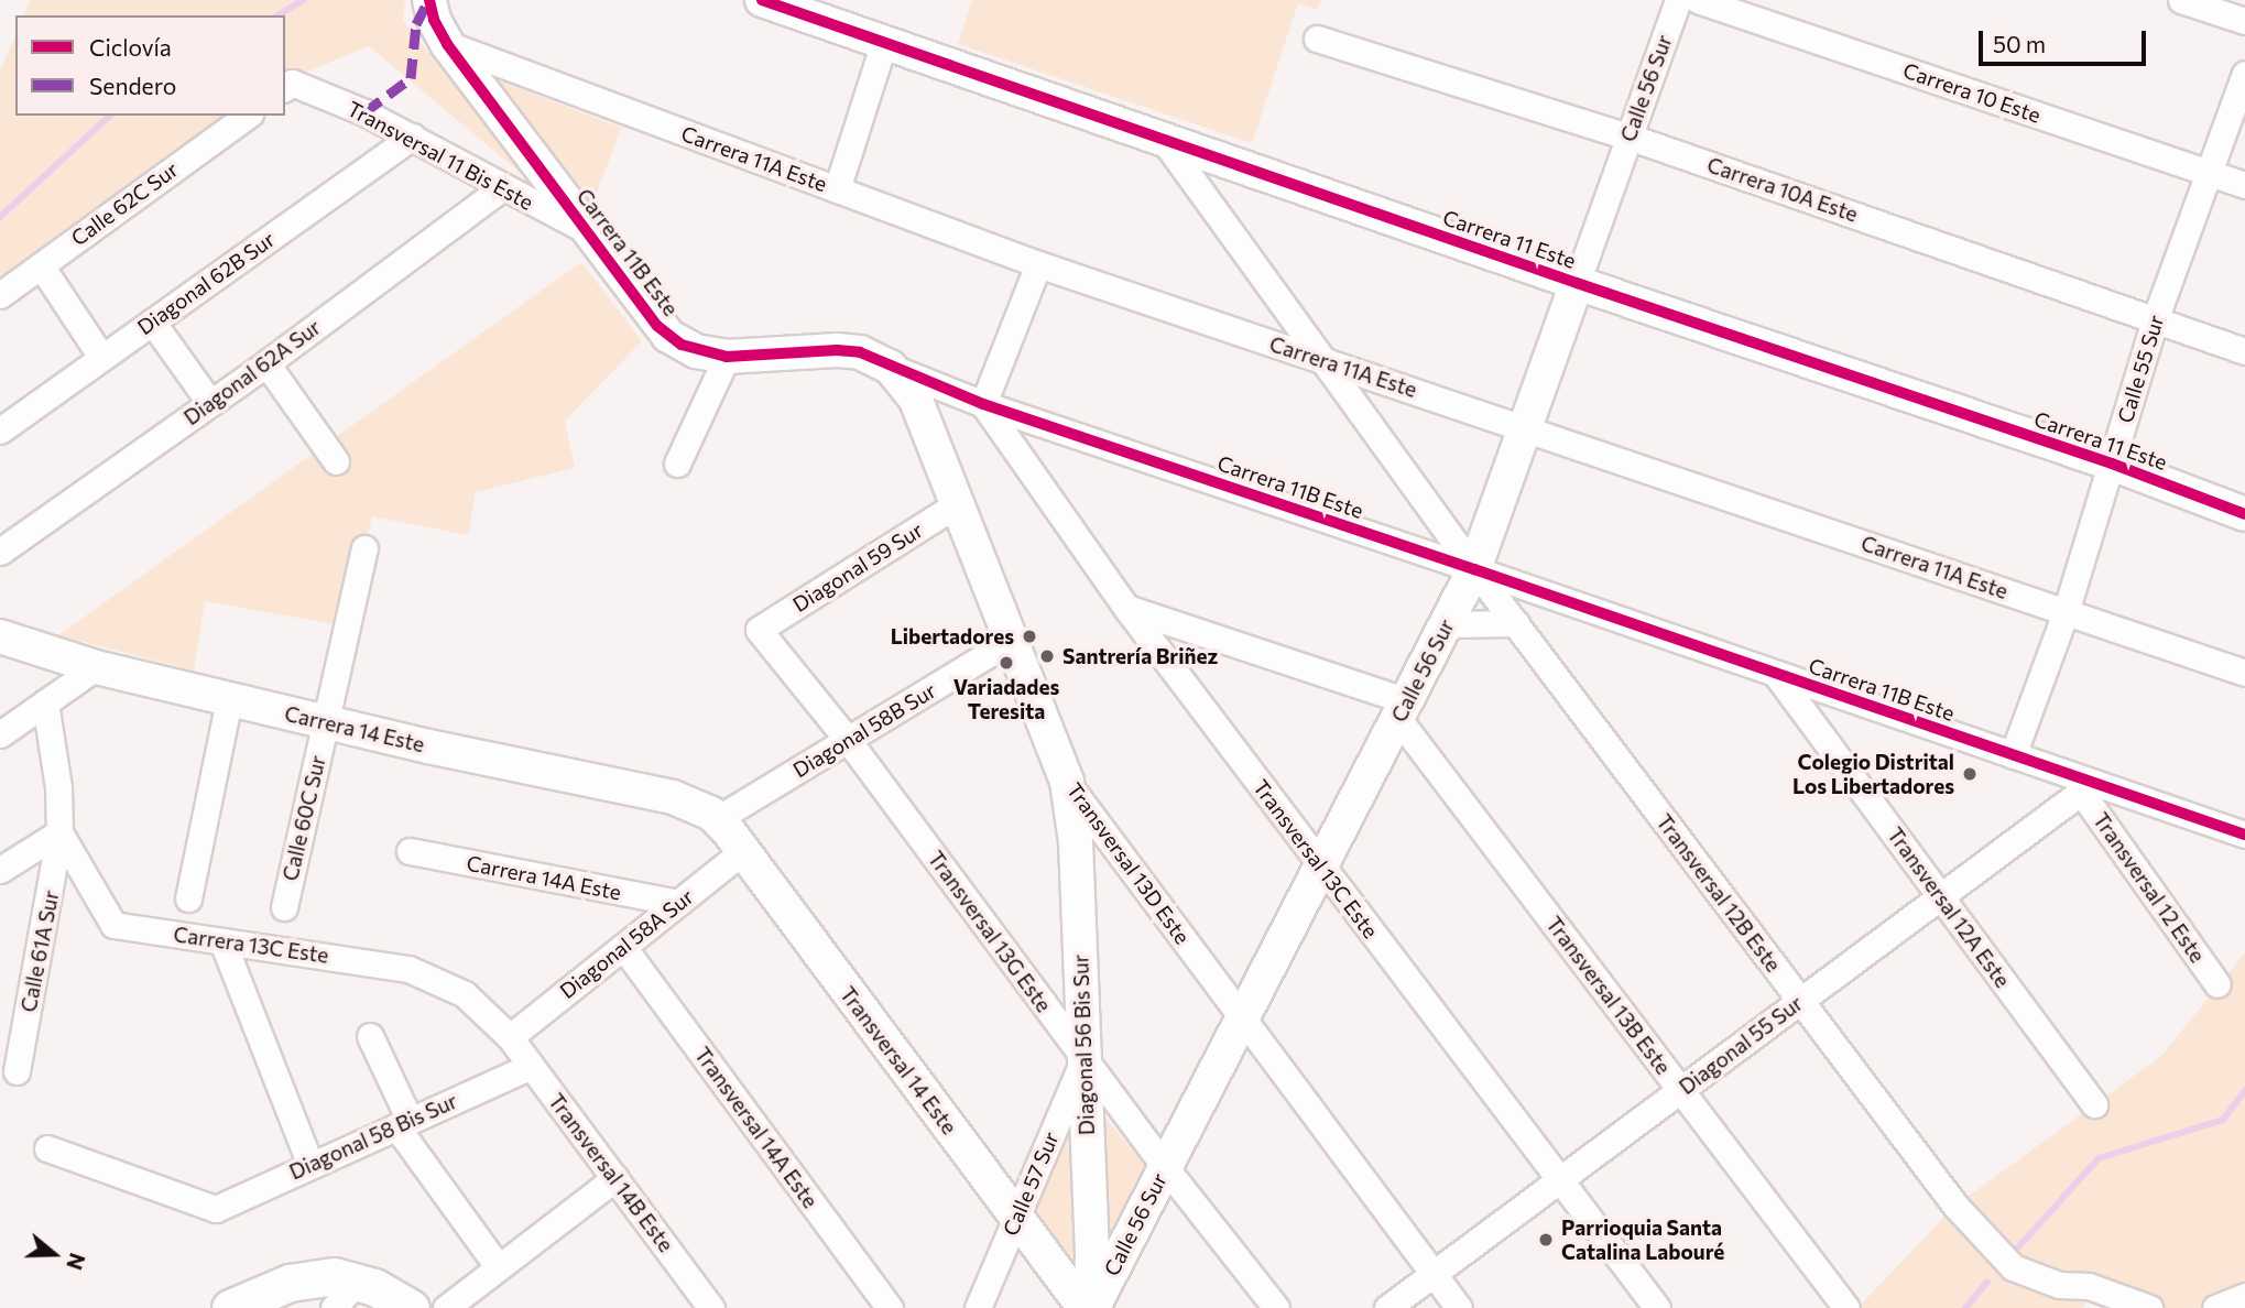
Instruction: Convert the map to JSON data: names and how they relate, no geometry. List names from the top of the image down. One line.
{"streets":{"street":["Calle 56 Sur","Carrera 10 Este","Transversal 11 Bis Este","Carrera 11A Este","Carrera 10A Este","Calle 62C Sur","Carrera 11 Este","Carrera 11B Este","Diagonal 62B Sur","Calle 55 Sur","Diagonal 62A Sur","Diagonal 59 Sur","Carrera 14 Este","Diagonal 58B Sur","Calle 60C Sur","Transversal 13C Este","Transversal 13D Este","Carrera 14A Este","Transversal 12 Este","Transversal 12B Este","Transversal 12A Este","Transversal 13G Este","Diagonal 58A Sur","Carrera 13C Este","Calle 61A Sur","Transversal 13B Este","Diagonal 56 Bis Sur","Diagonal 55 Sur","Transversal 14 Este","Transversal 14A Este","Diagonal 58 Bis Sur","Transversal 14B Este","Calle 57 Sur"]},"crossings":[["Calle 56 Sur","Carrera 11A Este"],["Calle 56 Sur","Carrera 10A Este"],["Calle 56 Sur","Carrera 11 Este"],["Calle 56 Sur","Carrera 11B Este"],["Calle 56 Sur","Transversal 13C Este"],["Calle 56 Sur","Transversal 13D Este"],["Calle 56 Sur","Transversal 12B Este"],["Calle 56 Sur","Transversal 13G Este"],["Calle 56 Sur","Transversal 13B Este"],["Calle 56 Sur","Diagonal 56 Bis Sur"],["Calle 56 Sur","Transversal 14 Este"],["Carrera 10 Este","Calle 55 Sur"],["Transversal 11 Bis Este","Carrera 11B Este"],["Transversal 11 Bis Este","Diagonal 62B Sur"],["Transversal 11 Bis Este","Diagonal 62A Sur"],["Carrera 11A Este","Carrera 11B Este"],["Carrera 11A Este","Calle 55 Sur"],["Carrera 11A Este","Transversal 12B Este"],["Carrera 10A Este","Calle 55 Sur"],["Carrera 11 Este","Calle 55 Sur"],["Carrera 11B Este","Calle 55 Sur"],["Carrera 11B Este","Transversal 13C Este"],["Carrera 11B Este","Transversal 13D Este"],["Carrera 11B Este","Transversal 12 Este"],["Carrera 11B Este","Transversal 12B Este"],["Carrera 11B Este","Transversal 12A Este"],["Carrera 11B Este","Diagonal 55 Sur"],["Diagonal 59 Sur","Transversal 13D Este"],["Diagonal 59 Sur","Transversal 13G Este"],["Carrera 14 Este","Diagonal 58B Sur"],["Carrera 14 Este","Calle 60C Sur"],["Carrera 14 Este","Transversal 14 Este"],["Diagonal 58B Sur","Transversal 13D Este"],["Diagonal 58B Sur","Transversal 13G Este"],["Diagonal 58B Sur","Transversal 14 Este"],["Transversal 13C Este","Diagonal 55 Sur"],["Transversal 13D Este","Diagonal 56 Bis Sur"],["Transversal 13D Este","Diagonal 55 Sur"],["Carrera 14A Este","Diagonal 58A Sur"],["Transversal 12 Este","Diagonal 55 Sur"],["Transversal 12B Este","Diagonal 55 Sur"],["Transversal 12A Este","Diagonal 55 Sur"],["Transversal 13G Este","Diagonal 56 Bis Sur"],["Transversal 13G Este","Calle 57 Sur"],["Diagonal 58A Sur","Carrera 13C Este"],["Diagonal 58A Sur","Transversal 14 Este"],["Diagonal 58A Sur","Transversal 14A Este"],["Diagonal 58A Sur","Transversal 14B Este"],["Carrera 13C Este","Calle 61A Sur"],["Carrera 13C Este","Transversal 14B Este"],["Transversal 13B Este","Diagonal 55 Sur"],["Diagonal 56 Bis Sur","Transversal 14 Este"],["Diagonal 56 Bis Sur","Calle 57 Sur"],["Transversal 14 Este","Calle 57 Sur"],["Diagonal 58 Bis Sur","Transversal 14B Este"]],"places":["Libertadores","Santrería Briñez","Variadades Teresita","Colegio Distrital Los Libertadores","Parrioquia Santa Catalina Labouré"],"legend":["Ciclovía","Sendero"],"scale_bar":"50 m","north":"right"}
